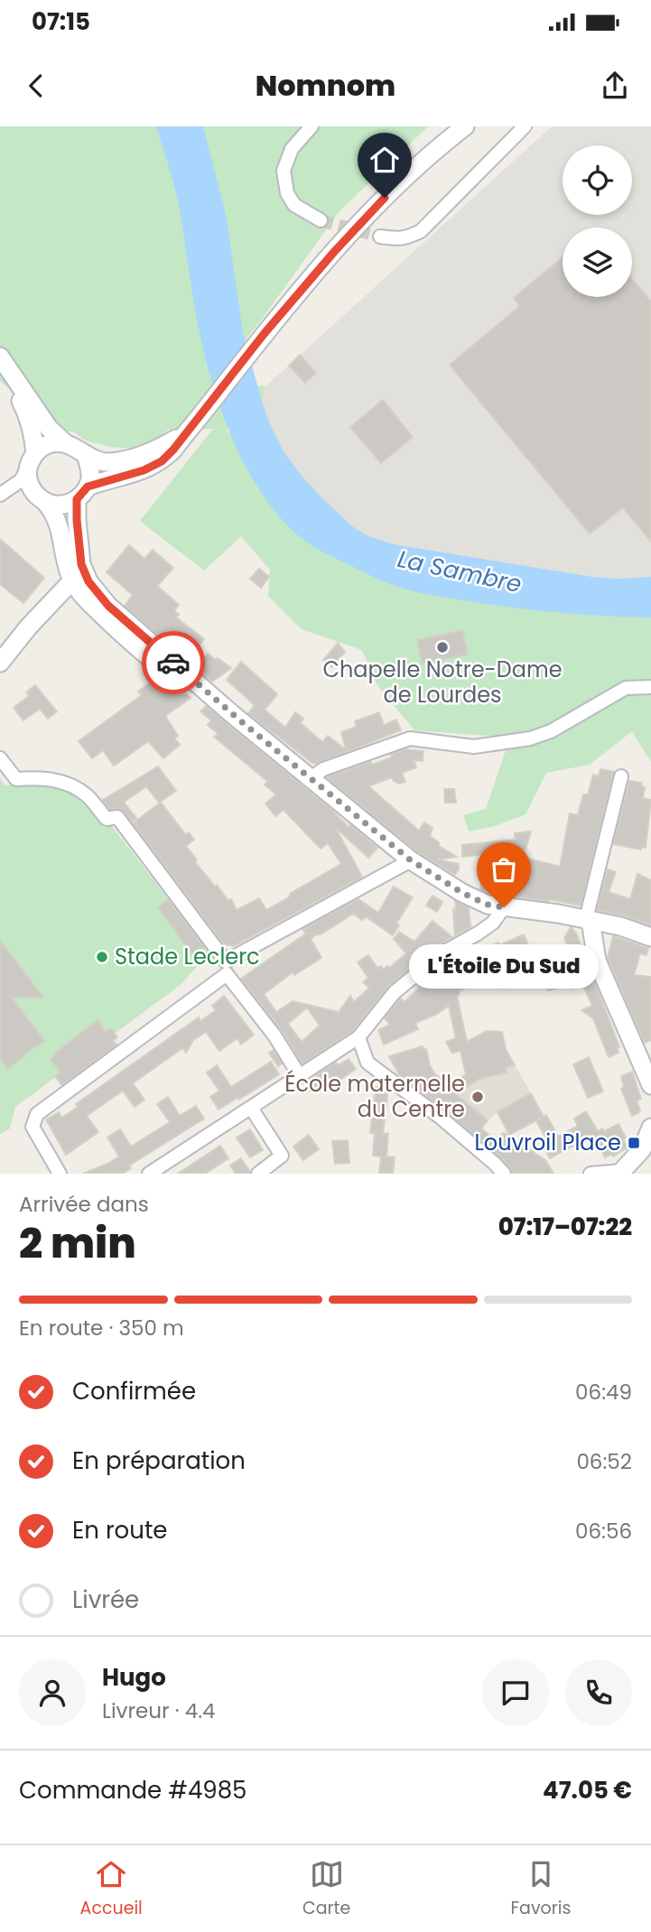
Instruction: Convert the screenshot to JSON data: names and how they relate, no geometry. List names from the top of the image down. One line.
{"water":["La Sambre"],"places":{"other":["Chapelle Notre-Dame de Lourdes","L'Étoile Du Sud","Stade Leclerc","École maternelle du Centre"],"transit":["Louvroil Place"]},"page":{"status":"07:15","header":"Nomnom","bubble":"L'Étoile Du Sud","heading":["2 min","Arrivée dans","07:17–07:22"],"panel":["Hugo","Livreur · 4.4","Commande #4985","47.05 €"],"bar":"En route · 350 m","list":[["Confirmée","06:49"],["En préparation","06:52"],["En route","06:56"],"Livrée"],"tabs":["Accueil","Carte","Favoris"]}}
